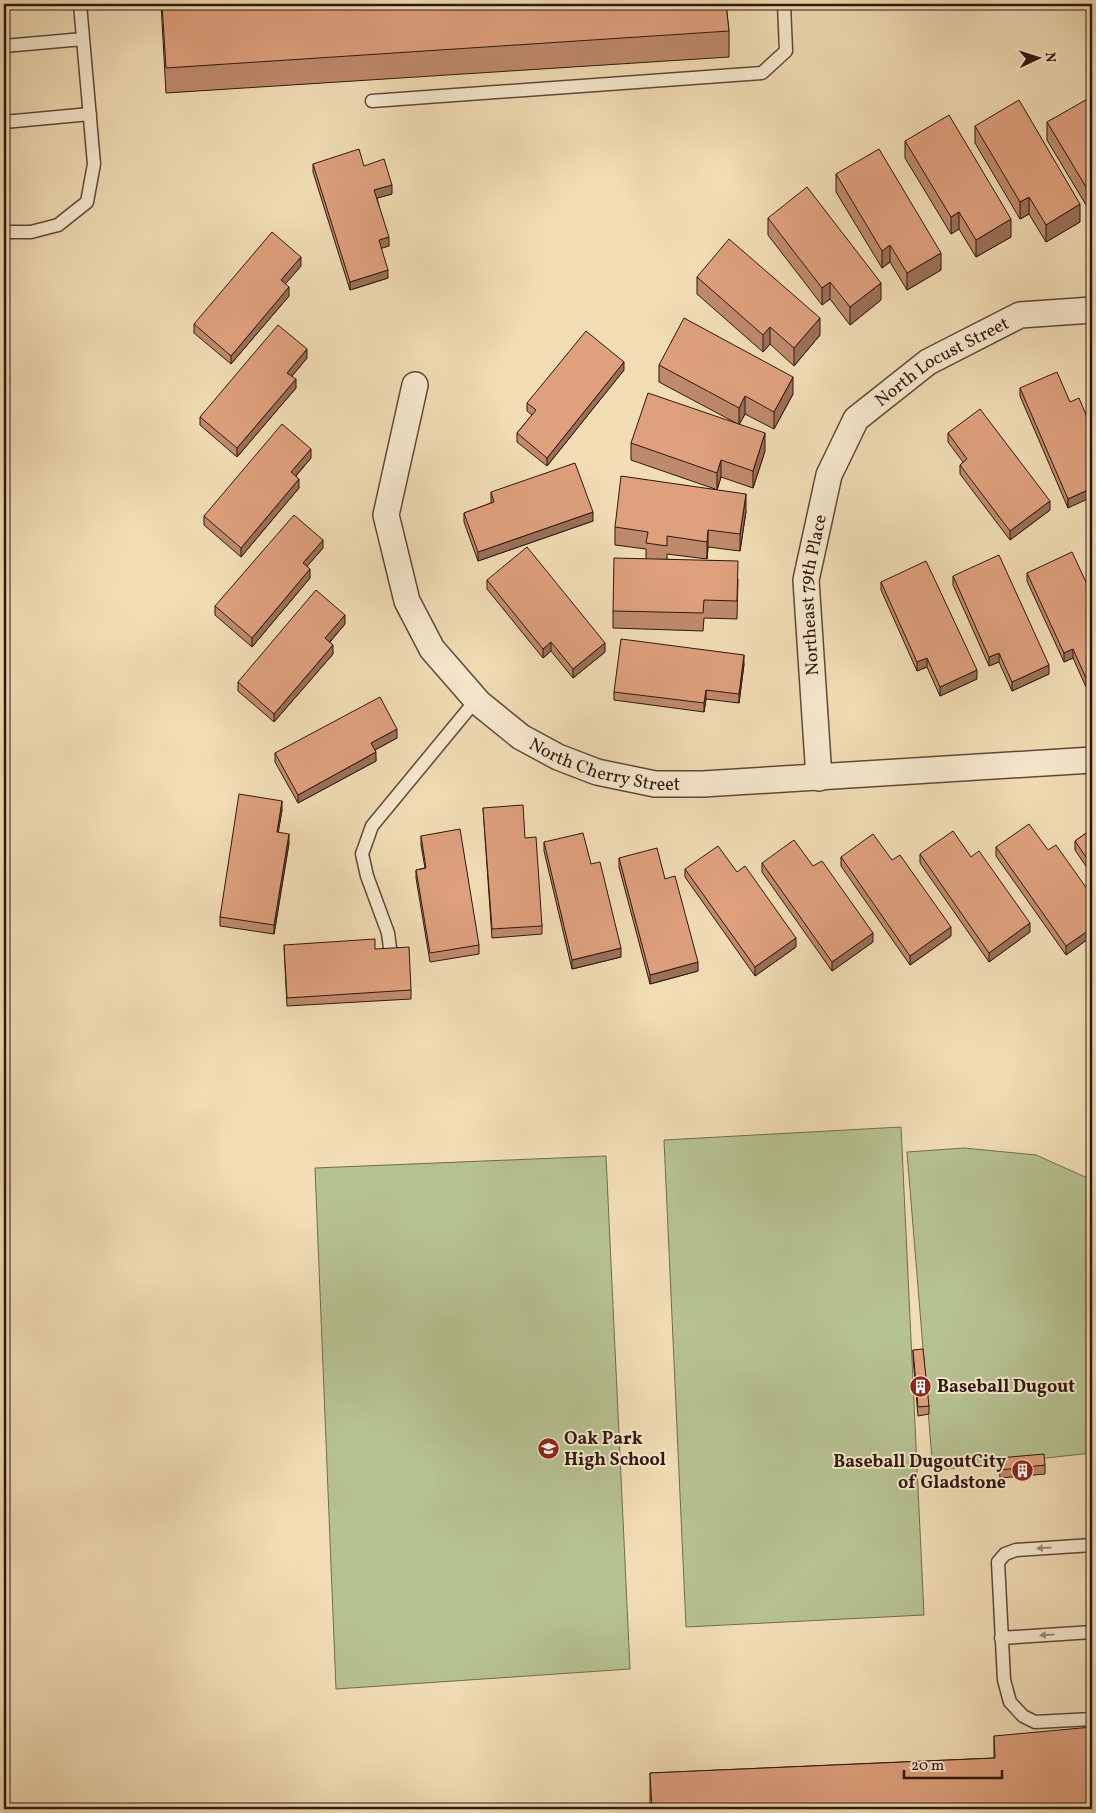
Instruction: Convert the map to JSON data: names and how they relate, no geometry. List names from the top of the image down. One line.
{"streets":{"street":["North Locust Street","Northeast 79th Place","North Cherry Street"]},"crossings":[["North Locust Street","Northeast 79th Place"],["Northeast 79th Place","North Cherry Street"]],"places":{"building":["Baseball Dugout","Baseball DugoutCity of Gladstone"],"school or university":["Oak Park High School"]},"scale_bar":"20 m","north":"right"}
